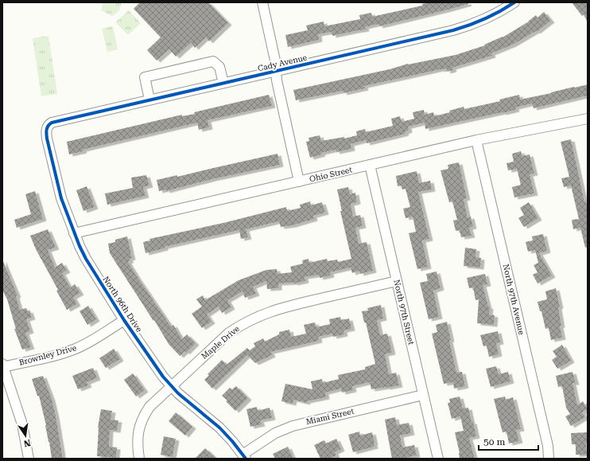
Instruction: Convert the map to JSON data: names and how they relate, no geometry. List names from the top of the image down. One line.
{"streets":{"street":["Cady Avenue","Ohio Street","North 97th Avenue","North 96th Drive","North 97th Street","Maple Drive","Brownley Drive","Miami Street"]},"crossings":[["Cady Avenue","North 96th Drive"],["Ohio Street","North 97th Avenue"],["Ohio Street","North 96th Drive"],["Ohio Street","North 97th Street"],["North 96th Drive","Maple Drive"],["North 96th Drive","Brownley Drive"],["North 96th Drive","Miami Street"],["North 97th Street","Maple Drive"],["North 97th Street","Miami Street"]],"scale_bar":"50 m","north":"bottom"}
